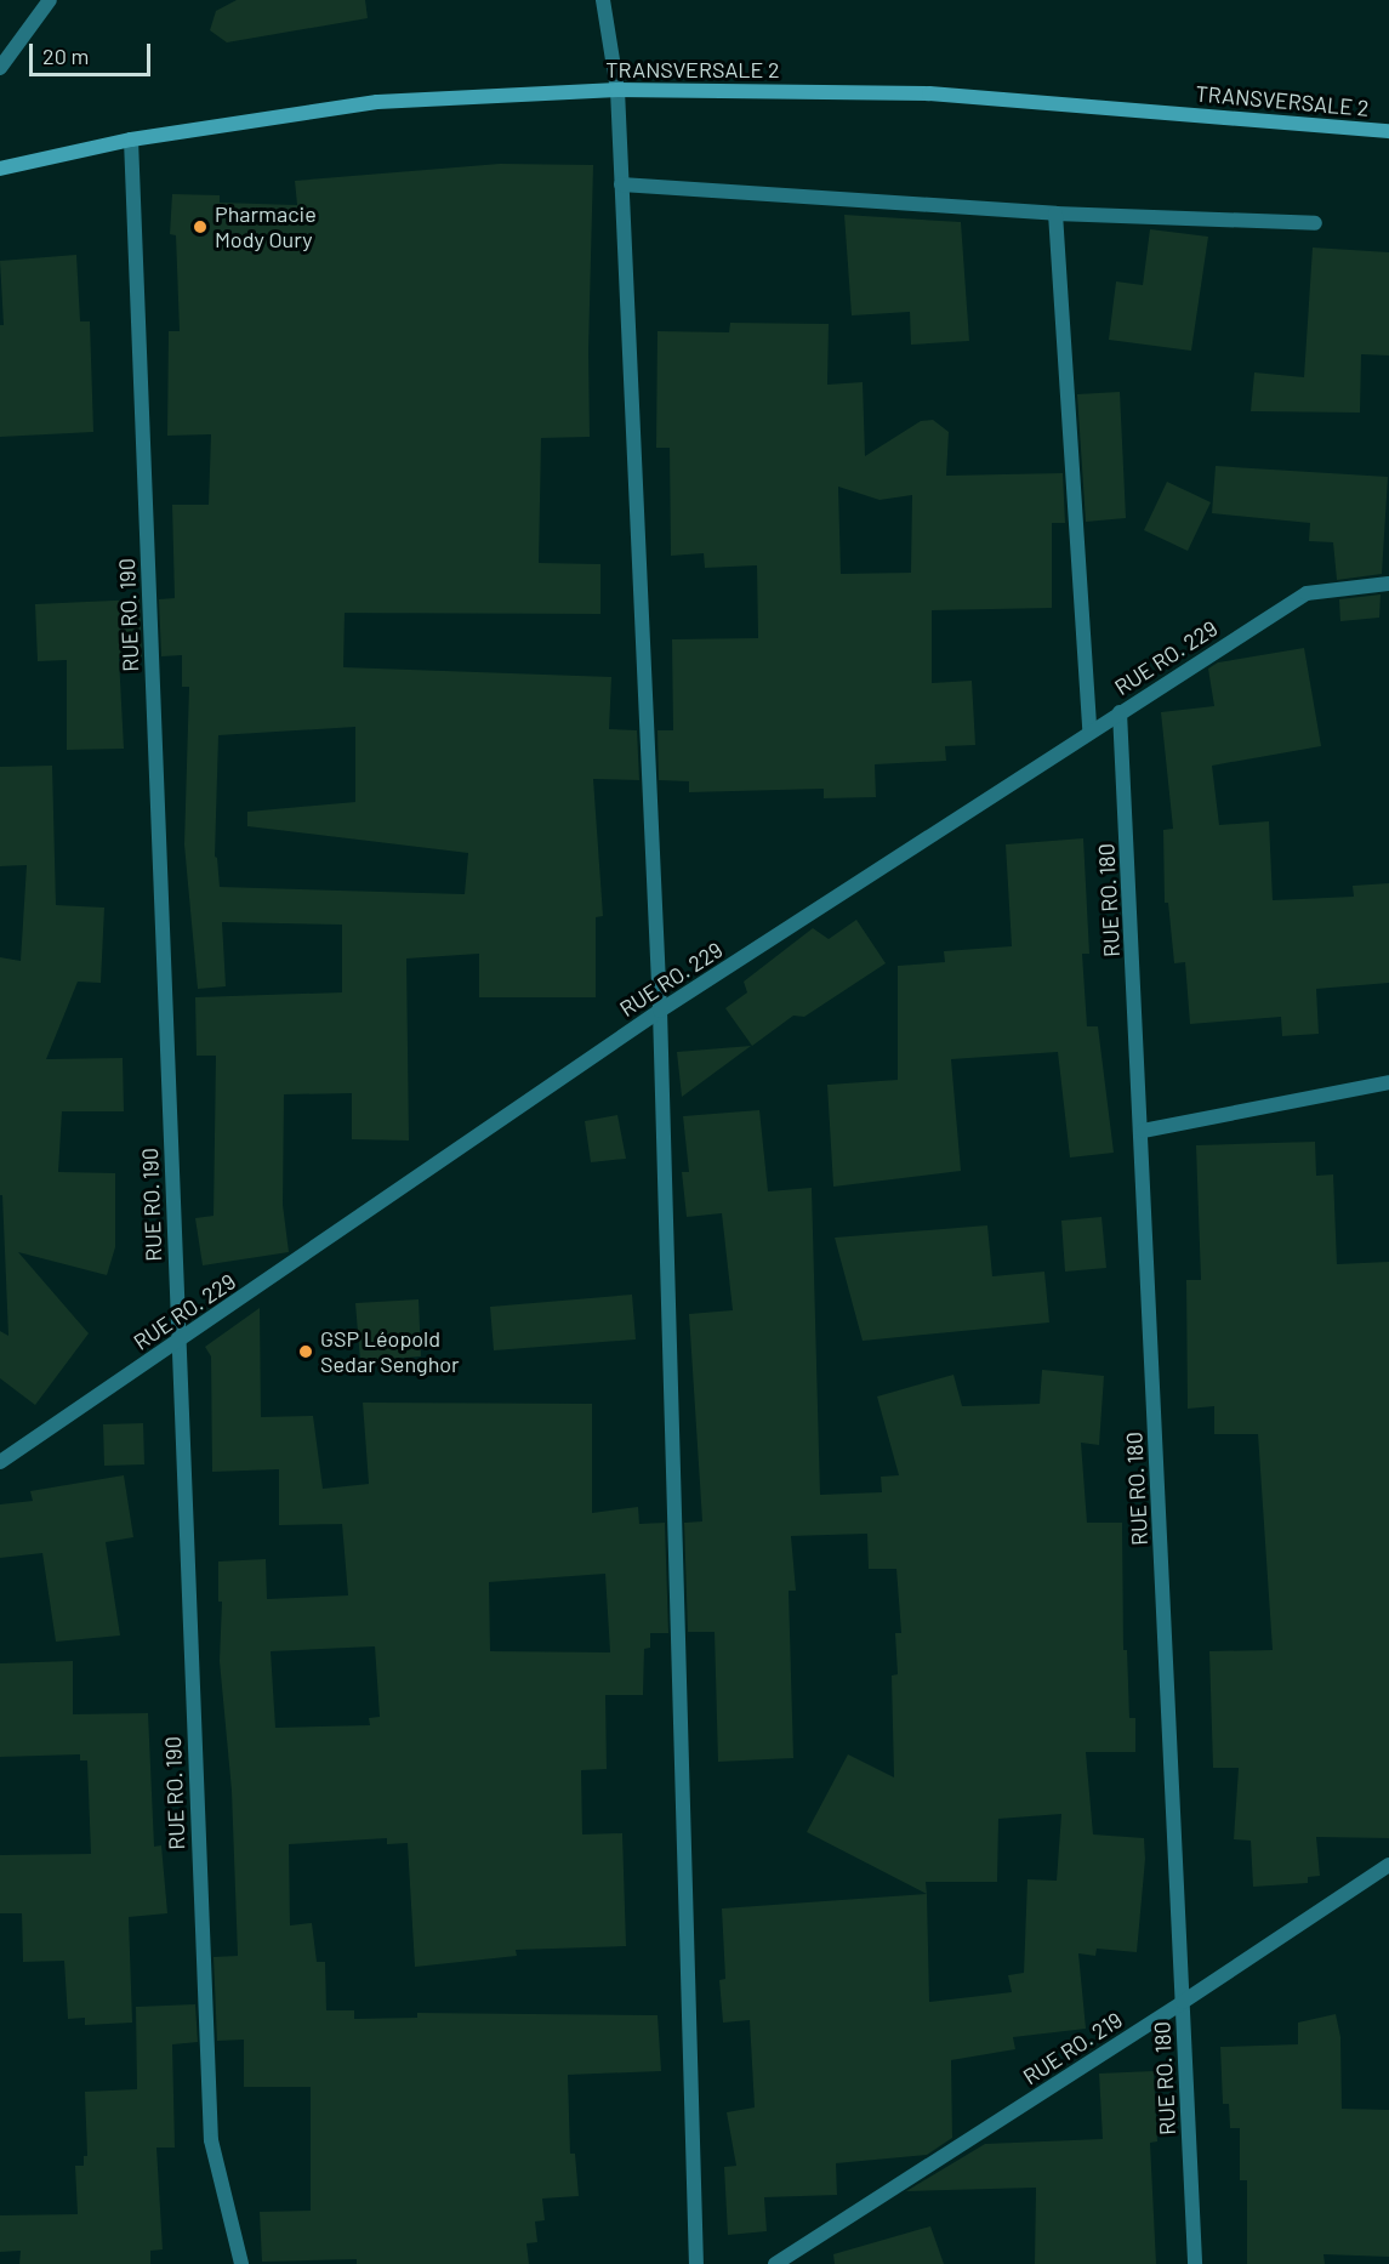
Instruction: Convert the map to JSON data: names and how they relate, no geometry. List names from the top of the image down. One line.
{"streets":{"main road":["TRANSVERSALE 2"],"street":["RUE RO. 190","RUE RO. 229","RUE RO. 180","RUE RO. 219"]},"crossings":[["TRANSVERSALE 2","RUE RO. 190"],["RUE RO. 190","RUE RO. 229"],["RUE RO. 229","RUE RO. 180"],["RUE RO. 180","RUE RO. 219"]],"places":["Pharmacie Mody Oury","GSP Léopold Sedar Senghor"],"scale_bar":"20 m"}
